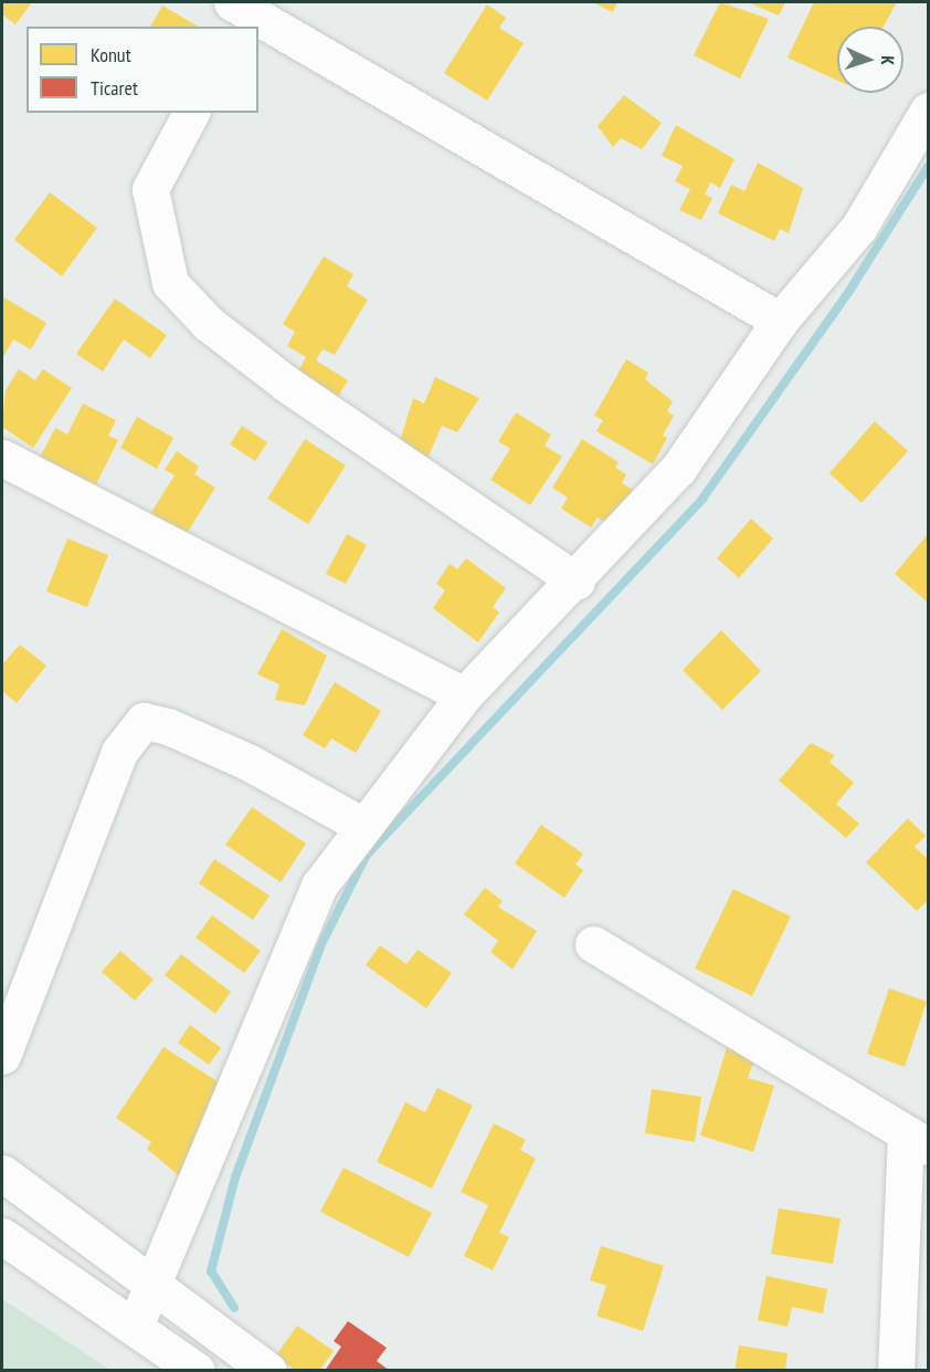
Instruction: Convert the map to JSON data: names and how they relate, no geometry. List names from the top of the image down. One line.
{"legend":["Konut","Ticaret"],"north":"right"}
